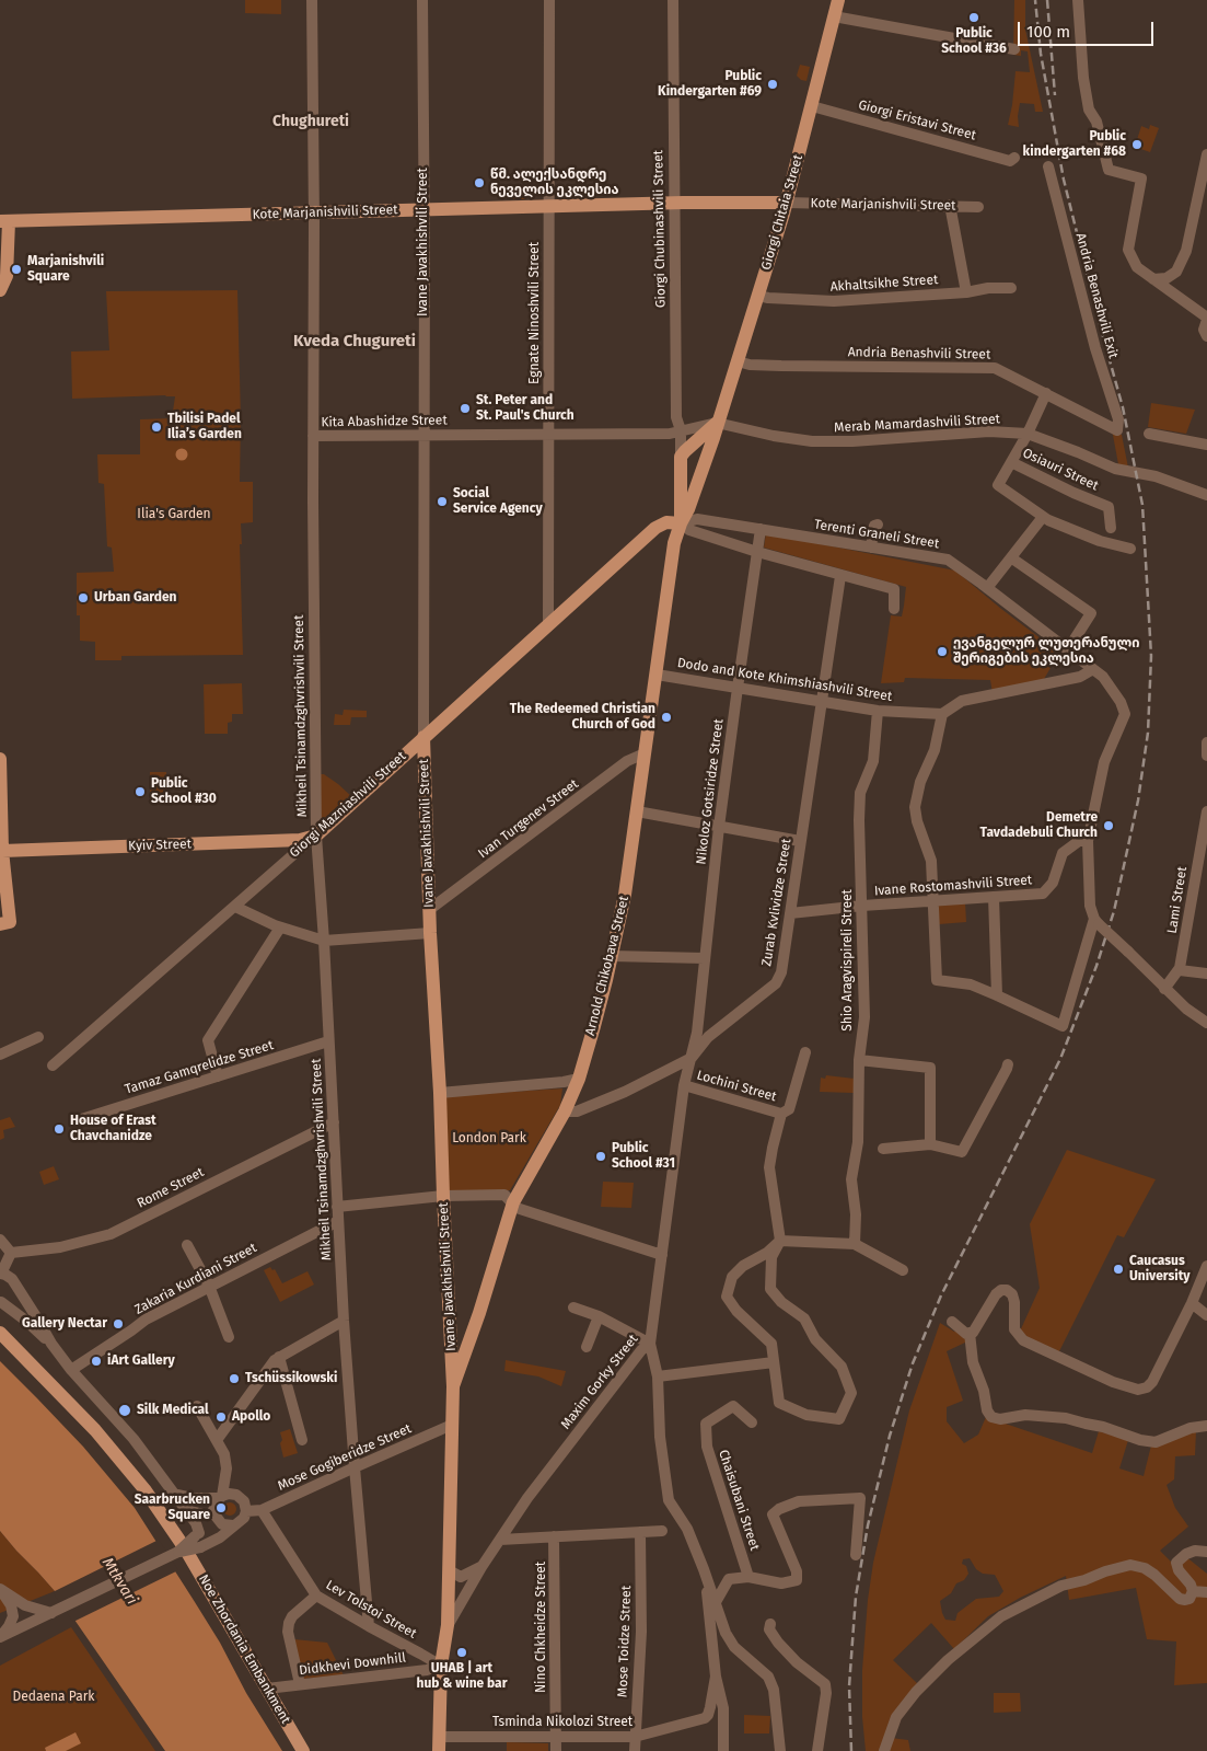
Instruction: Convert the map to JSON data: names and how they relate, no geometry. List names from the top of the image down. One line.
{"streets":{"main road":["Kote Marjanishvili Street","Giorgi Chitaia Street","Ivane Javakhishvili Street","Giorgi Mazniashvili Street","Kyiv Street","Arnold Chikobava Street","Noe Zhordania Embankment"],"street":["Giorgi Eristavi Street","Giorgi Chubinashvili Street","Akhaltsikhe Street","Andria Benashvili Exit","Egnate Ninoshvili Street","Andria Benashvili Street","Kita Abashidze Street","Merab Mamardashvili Street","Osiauri Street","Terenti Graneli Street","Dodo and Kote Khimshiashvili Street","Mikheil Tsinamdzghvrishvili Street","Nikoloz Gotsiridze Street","Ivan Turgenev Street","Ivane Rostomashvili Street","Lami Street","Zurab Kvlividze Street","Shio Aragvispireli Street","Tamaz Gamqrelidze Street","Lochini Street","Rome Street","Zakaria Kurdiani Street","Maxim Gorky Street","Mose Gogiberidze Street","Chaisubani Street","Lev Tolstoi Street","Nino Chkheidze Street","Mose Toidze Street","Didkhevi Downhill","Tsminda Nikolozi Street"]},"crossings":[["Giorgi Eristavi Street","Giorgi Chitaia Street"],["Kote Marjanishvili Street","Giorgi Chitaia Street"],["Kote Marjanishvili Street","Giorgi Chubinashvili Street"],["Kote Marjanishvili Street","Ivane Javakhishvili Street"],["Kote Marjanishvili Street","Egnate Ninoshvili Street"],["Kote Marjanishvili Street","Mikheil Tsinamdzghvrishvili Street"],["Giorgi Chitaia Street","Giorgi Chubinashvili Street"],["Giorgi Chitaia Street","Akhaltsikhe Street"],["Giorgi Chitaia Street","Andria Benashvili Street"],["Giorgi Chitaia Street","Kita Abashidze Street"],["Giorgi Chitaia Street","Merab Mamardashvili Street"],["Giorgi Chitaia Street","Terenti Graneli Street"],["Giorgi Chitaia Street","Giorgi Mazniashvili Street"],["Giorgi Chubinashvili Street","Kita Abashidze Street"],["Ivane Javakhishvili Street","Kita Abashidze Street"],["Ivane Javakhishvili Street","Giorgi Mazniashvili Street"],["Ivane Javakhishvili Street","Ivan Turgenev Street"],["Ivane Javakhishvili Street","Arnold Chikobava Street"],["Ivane Javakhishvili Street","Maxim Gorky Street"],["Ivane Javakhishvili Street","Mose Gogiberidze Street"],["Ivane Javakhishvili Street","Lev Tolstoi Street"],["Ivane Javakhishvili Street","Didkhevi Downhill"],["Ivane Javakhishvili Street","Tsminda Nikolozi Street"],["Andria Benashvili Exit","Andria Benashvili Street"],["Egnate Ninoshvili Street","Kita Abashidze Street"],["Egnate Ninoshvili Street","Giorgi Mazniashvili Street"],["Kita Abashidze Street","Merab Mamardashvili Street"],["Kita Abashidze Street","Mikheil Tsinamdzghvrishvili Street"],["Terenti Graneli Street","Nikoloz Gotsiridze Street"],["Terenti Graneli Street","Giorgi Mazniashvili Street"],["Terenti Graneli Street","Ivane Rostomashvili Street"],["Terenti Graneli Street","Arnold Chikobava Street"],["Dodo and Kote Khimshiashvili Street","Nikoloz Gotsiridze Street"],["Dodo and Kote Khimshiashvili Street","Zurab Kvlividze Street"],["Dodo and Kote Khimshiashvili Street","Shio Aragvispireli Street"],["Dodo and Kote Khimshiashvili Street","Arnold Chikobava Street"],["Mikheil Tsinamdzghvrishvili Street","Giorgi Mazniashvili Street"],["Mikheil Tsinamdzghvrishvili Street","Kyiv Street"],["Mikheil Tsinamdzghvrishvili Street","Tamaz Gamqrelidze Street"],["Mikheil Tsinamdzghvrishvili Street","Rome Street"],["Mikheil Tsinamdzghvrishvili Street","Zakaria Kurdiani Street"],["Mikheil Tsinamdzghvrishvili Street","Mose Gogiberidze Street"],["Mikheil Tsinamdzghvrishvili Street","Lev Tolstoi Street"],["Nikoloz Gotsiridze Street","Zurab Kvlividze Street"],["Nikoloz Gotsiridze Street","Maxim Gorky Street"],["Giorgi Mazniashvili Street","Kyiv Street"],["Giorgi Mazniashvili Street","Arnold Chikobava Street"],["Ivan Turgenev Street","Arnold Chikobava Street"],["Ivane Rostomashvili Street","Zurab Kvlividze Street"],["Ivane Rostomashvili Street","Shio Aragvispireli Street"],["Zurab Kvlividze Street","Arnold Chikobava Street"],["Zurab Kvlividze Street","Maxim Gorky Street"],["Lochini Street","Maxim Gorky Street"],["Mose Gogiberidze Street","Lev Tolstoi Street"],["Lev Tolstoi Street","Didkhevi Downhill"],["Nino Chkheidze Street","Tsminda Nikolozi Street"],["Mose Toidze Street","Tsminda Nikolozi Street"],["Noe Zhordania Embankment","Didkhevi Downhill"]],"districts":["Chughureti","Kveda Chugureti"],"water":["Mtkvari"],"parks":["Ilia's Garden","London Park","Dedaena Park"],"places":["Public School #36","Public Kindergarten #69","Public kindergarten #68","წმ. ალექსანდრე ნეველის ეკლესია","Marjanishvili Square","St. Peter and St. Paul's Church","Tbilisi Padel Ilia’s Garden","Social Service Agency","Urban Garden","ევანგელურ ლუთერანული შერიგების ეკლესია","The Redeemed Christian Church of God","Public School #30","Demetre Tavdadebuli Church","House of Erast Chavchanidze","Public School #31","Caucasus University","Gallery Nectar","iArt Gallery","Tschüssikowski","Silk Medical","Apollo","Saarbrucken Square","UHAB | art hub & wine bar"],"scale_bar":"100 m"}
